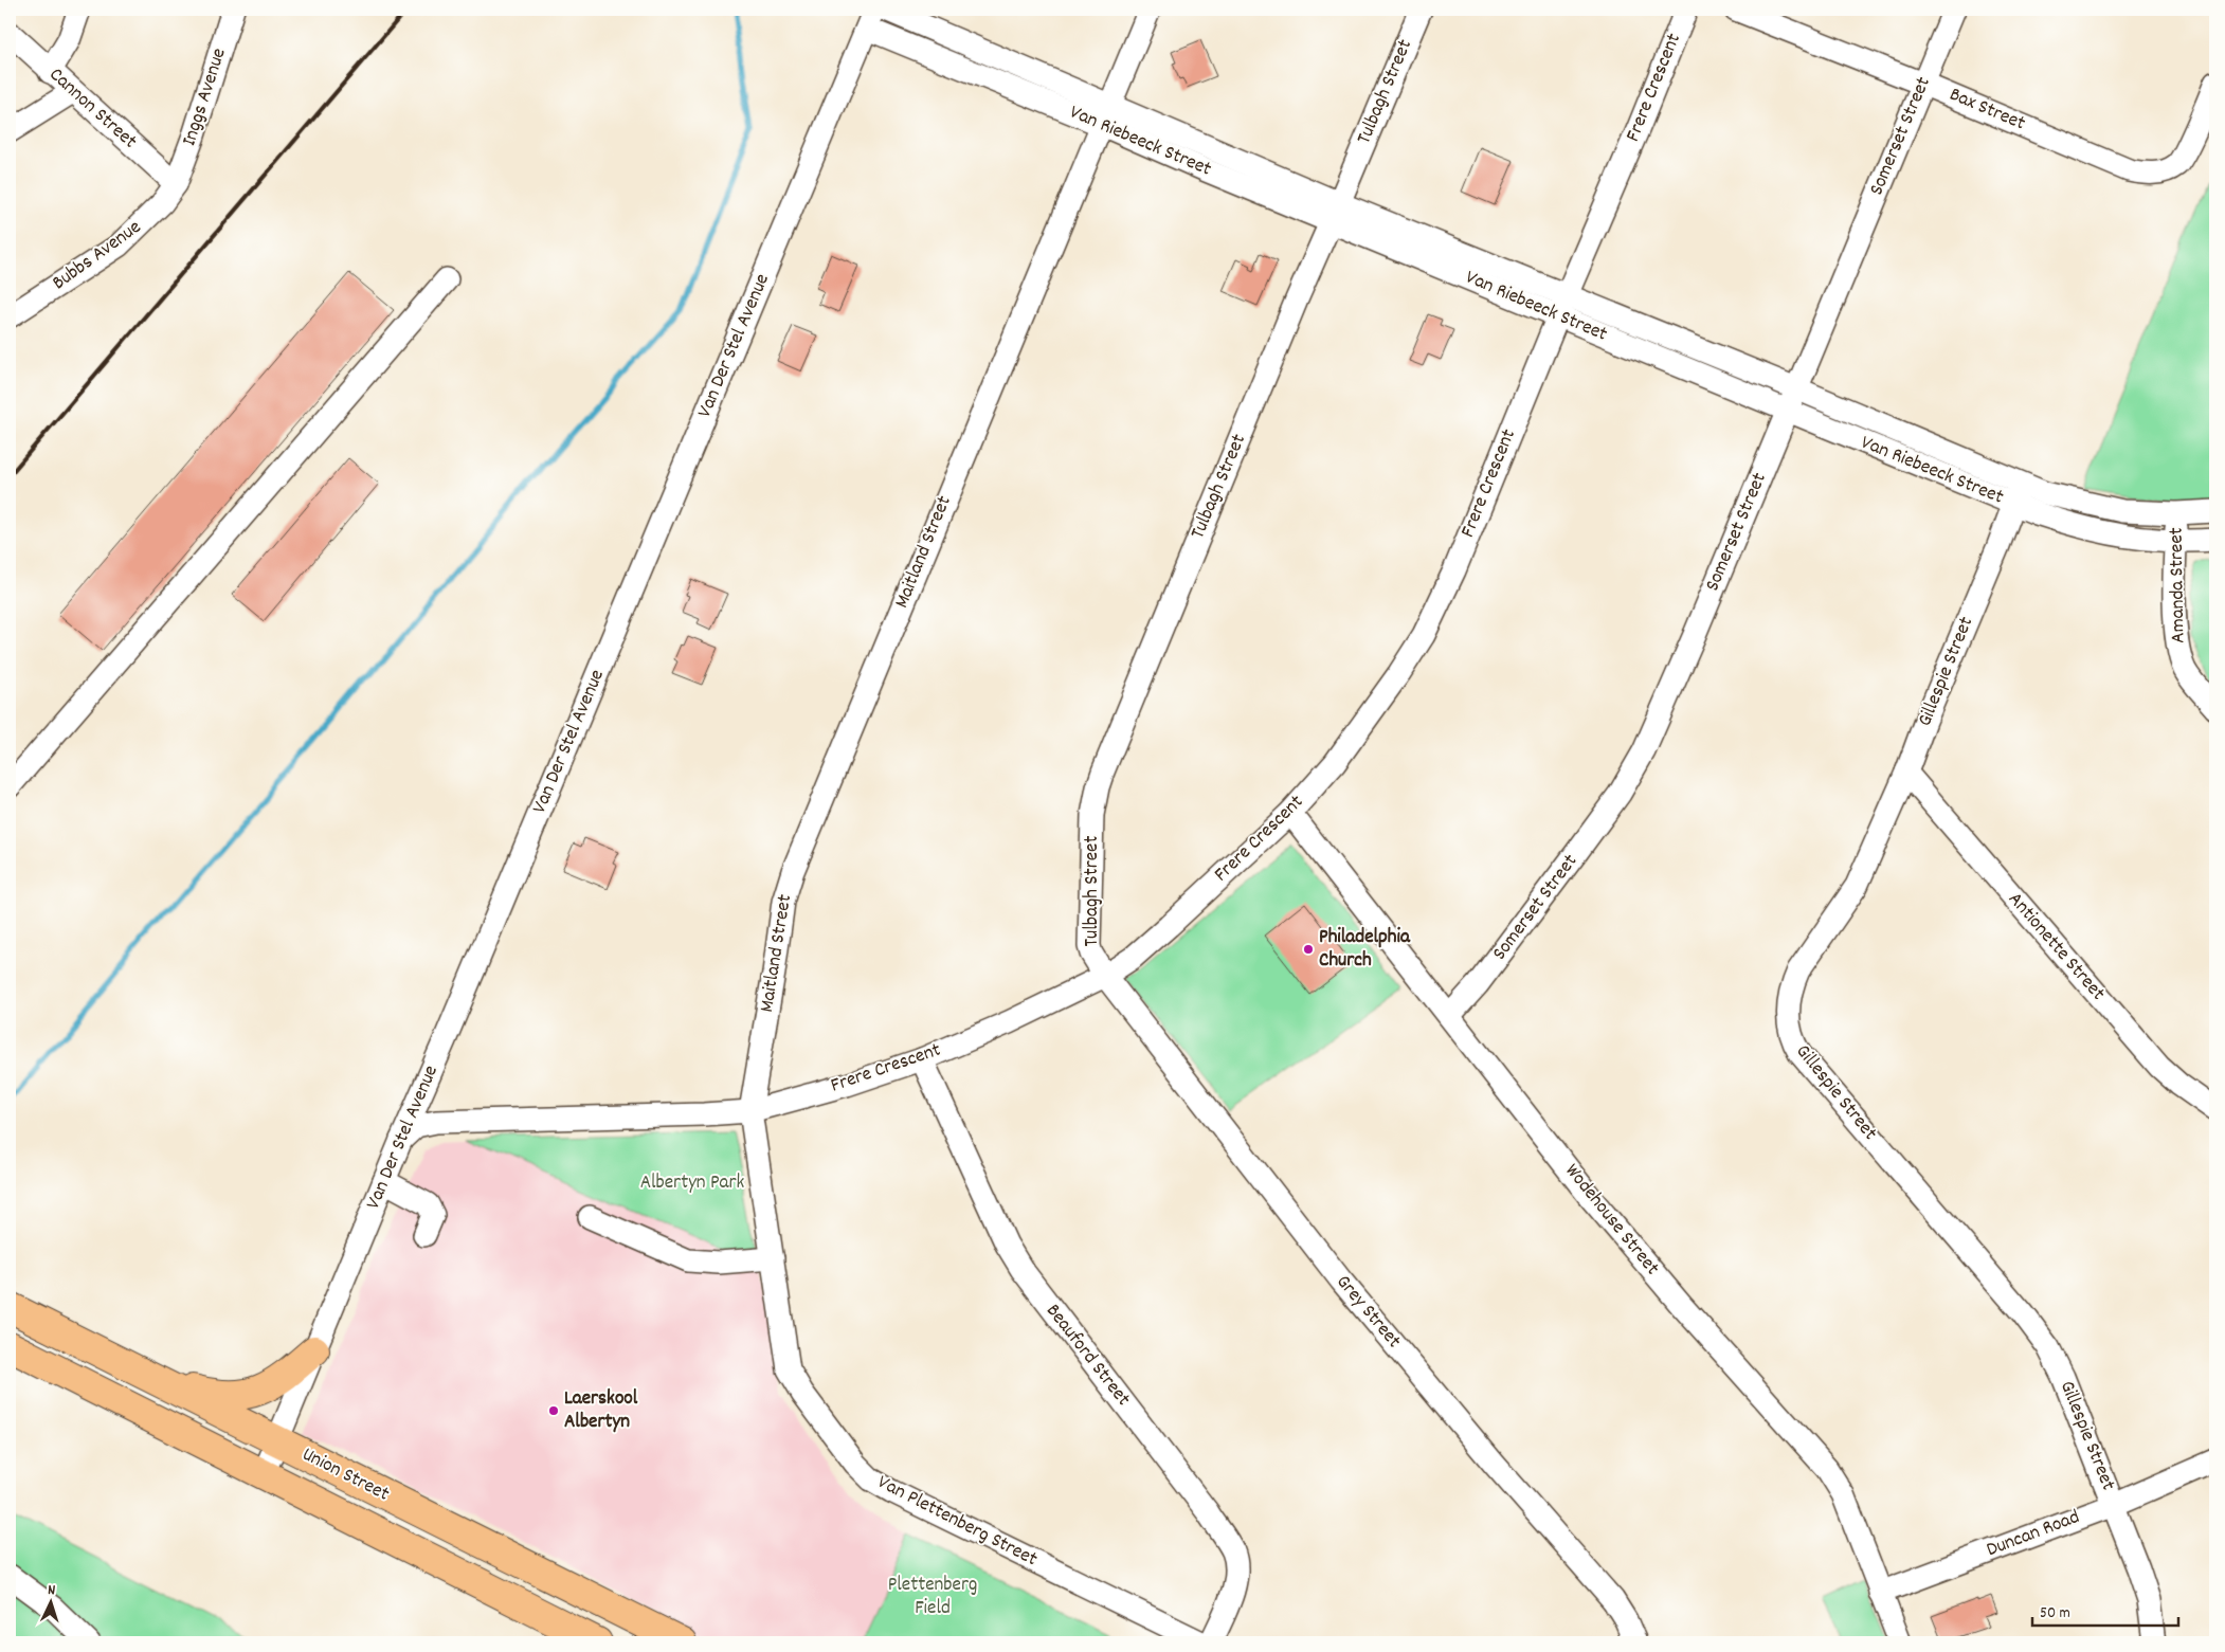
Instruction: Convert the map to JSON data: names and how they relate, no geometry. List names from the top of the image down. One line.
{"streets":{"main road":["Union Street"],"street":["Frere Crescent","Tulbagh Street","Inggs Avenue","Cannon Street","Bax Street","Somerset Street","Van Riebeeck Street","Bubbs Avenue","Van Der Stel Avenue","Maitland Street","Amanda Street","Gillespie Street","Antionette Street","Wodehouse Street","Grey Street","Beauford Street","Van Plettenberg Street","Duncan Road"]},"crossings":[["Frere Crescent","Tulbagh Street"],["Frere Crescent","Van Riebeeck Street"],["Frere Crescent","Van Der Stel Avenue"],["Frere Crescent","Maitland Street"],["Frere Crescent","Wodehouse Street"],["Frere Crescent","Grey Street"],["Frere Crescent","Beauford Street"],["Frere Crescent","Van Plettenberg Street"],["Tulbagh Street","Van Riebeeck Street"],["Tulbagh Street","Grey Street"],["Inggs Avenue","Cannon Street"],["Inggs Avenue","Bubbs Avenue"],["Cannon Street","Bubbs Avenue"],["Bax Street","Somerset Street"],["Somerset Street","Van Riebeeck Street"],["Somerset Street","Wodehouse Street"],["Van Riebeeck Street","Van Der Stel Avenue"],["Van Riebeeck Street","Maitland Street"],["Van Riebeeck Street","Amanda Street"],["Van Riebeeck Street","Gillespie Street"],["Van Der Stel Avenue","Union Street"],["Maitland Street","Van Plettenberg Street"],["Gillespie Street","Antionette Street"],["Gillespie Street","Duncan Road"],["Wodehouse Street","Duncan Road"]],"parks":["Albertyn Park","Plettenberg Field"],"places":["Philadelphia Church","Laerskool Albertyn"],"scale_bar":"50 m","north":"top"}
